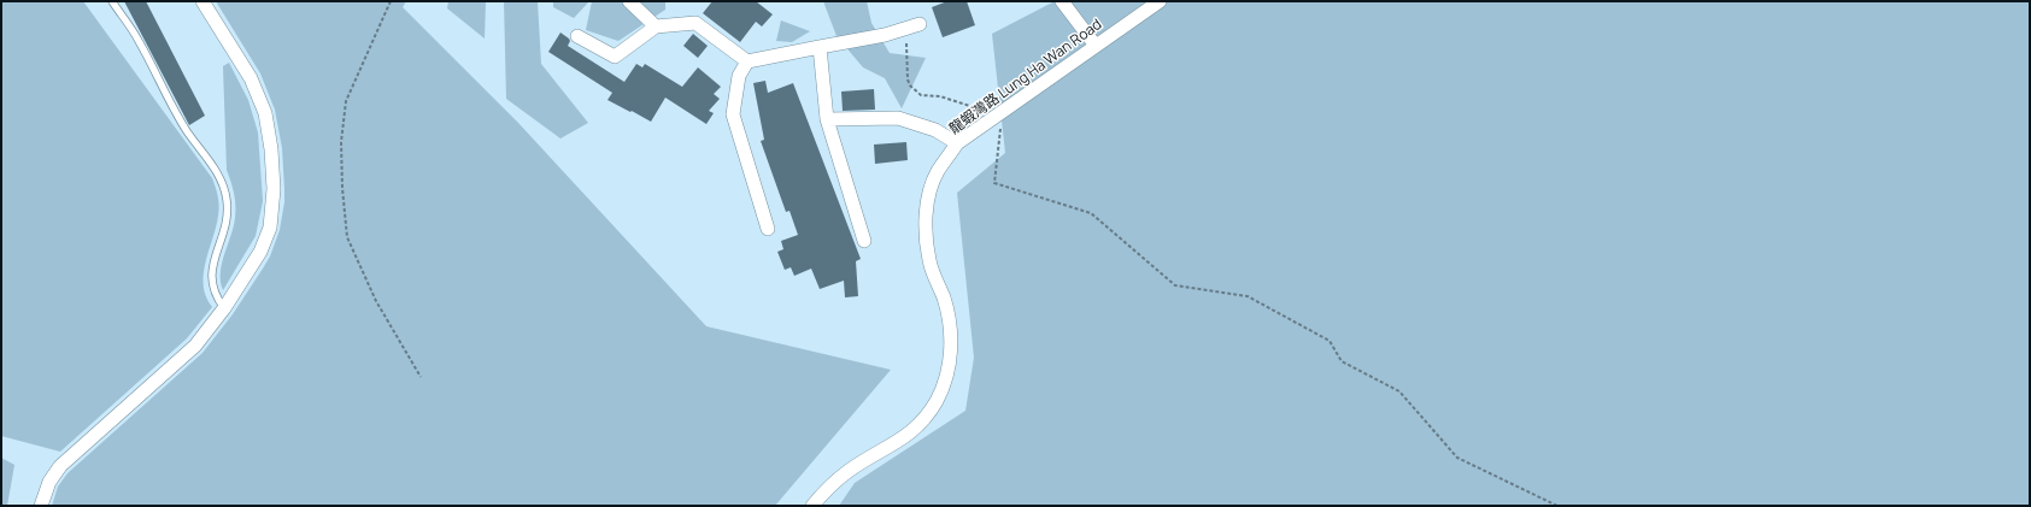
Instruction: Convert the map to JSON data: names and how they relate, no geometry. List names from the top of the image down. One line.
{"streets":{"street":["龍蝦灣路 Lung Ha Wan Road"]}}
